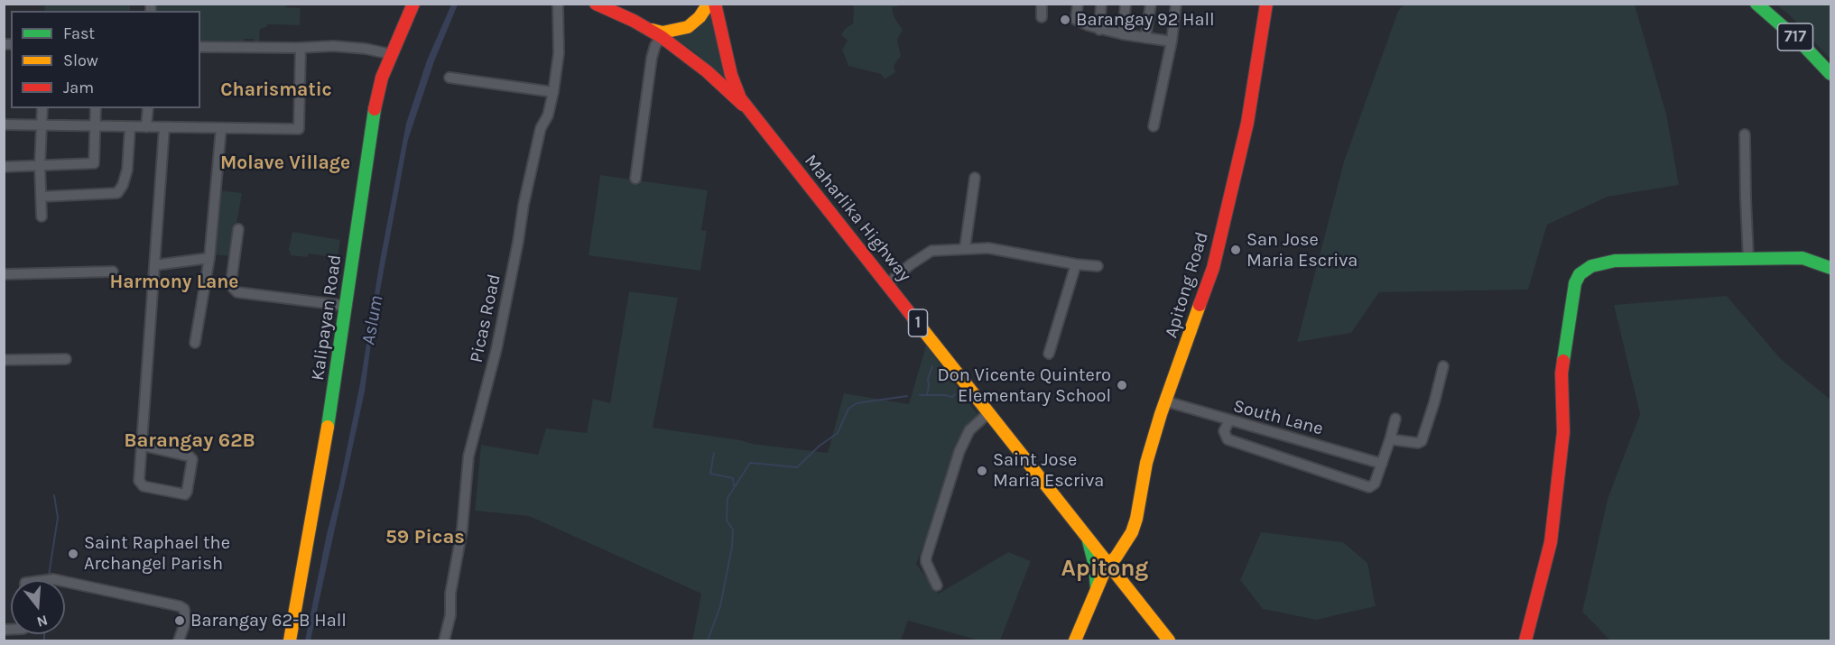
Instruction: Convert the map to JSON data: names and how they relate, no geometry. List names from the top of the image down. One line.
{"streets":{"main road":["717","Maharlika Highway","Apitong Road","Kalipayan Road","1"],"street":["Picas Road","South Lane"]},"crossings":[["Maharlika Highway","Apitong Road"],["Apitong Road","South Lane"]],"districts":["Charismatic","Molave Village","Harmony Lane","Barangay 62B","59 Picas","Apitong"],"water":["Aslum"],"places":["Barangay 92 Hall","San Jose Maria Escriva","Don Vicente Quintero Elementary School","Saint Jose Maria Escriva","Saint Raphael the Archangel Parish","Barangay 62-B Hall"],"legend":["Fast","Slow","Jam"],"north":"bottom"}
